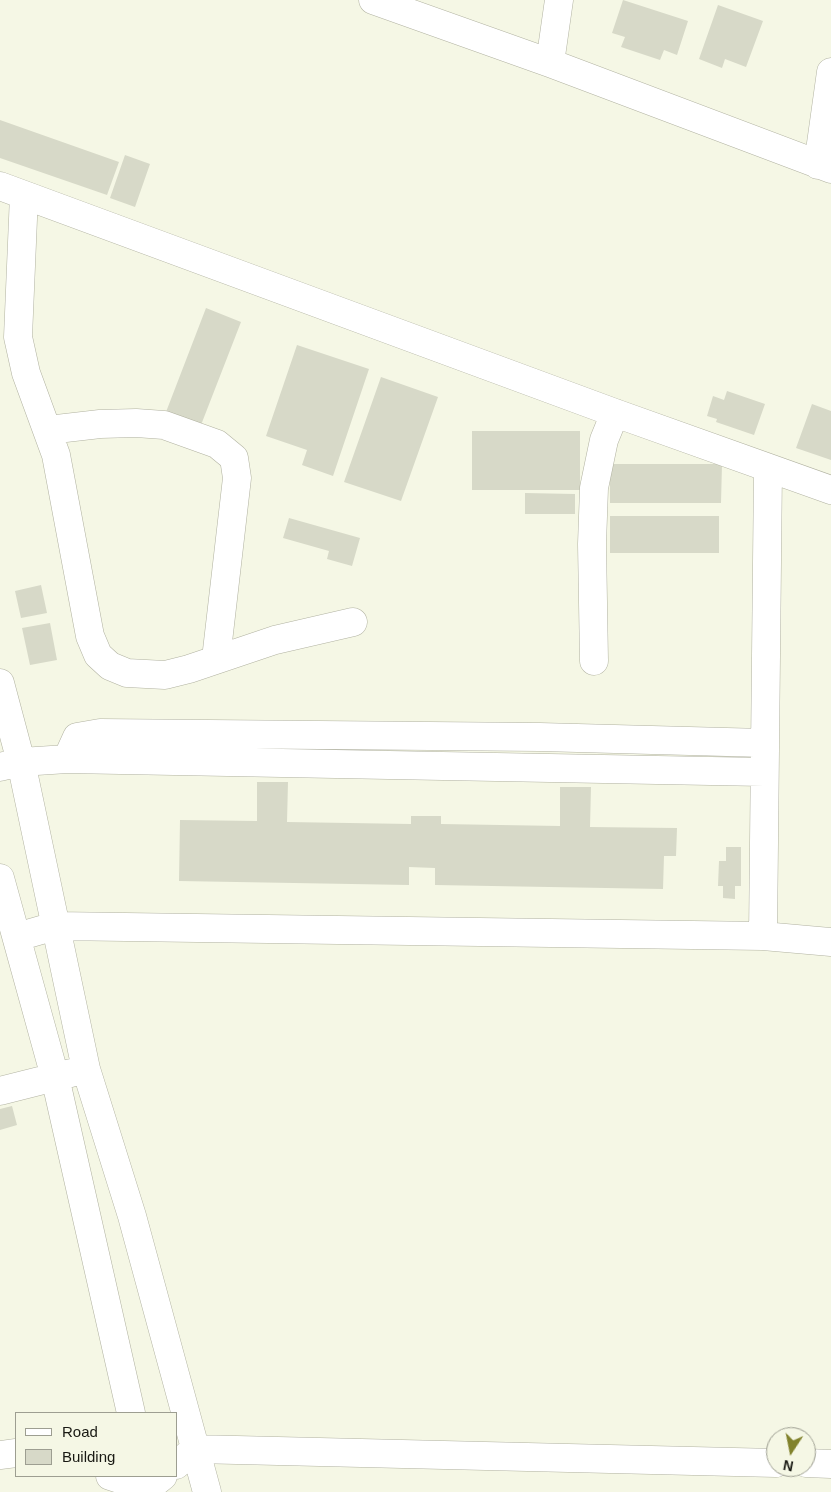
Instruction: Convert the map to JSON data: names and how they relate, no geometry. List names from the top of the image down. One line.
{"legend":["Road","Building"],"north":"bottom"}
